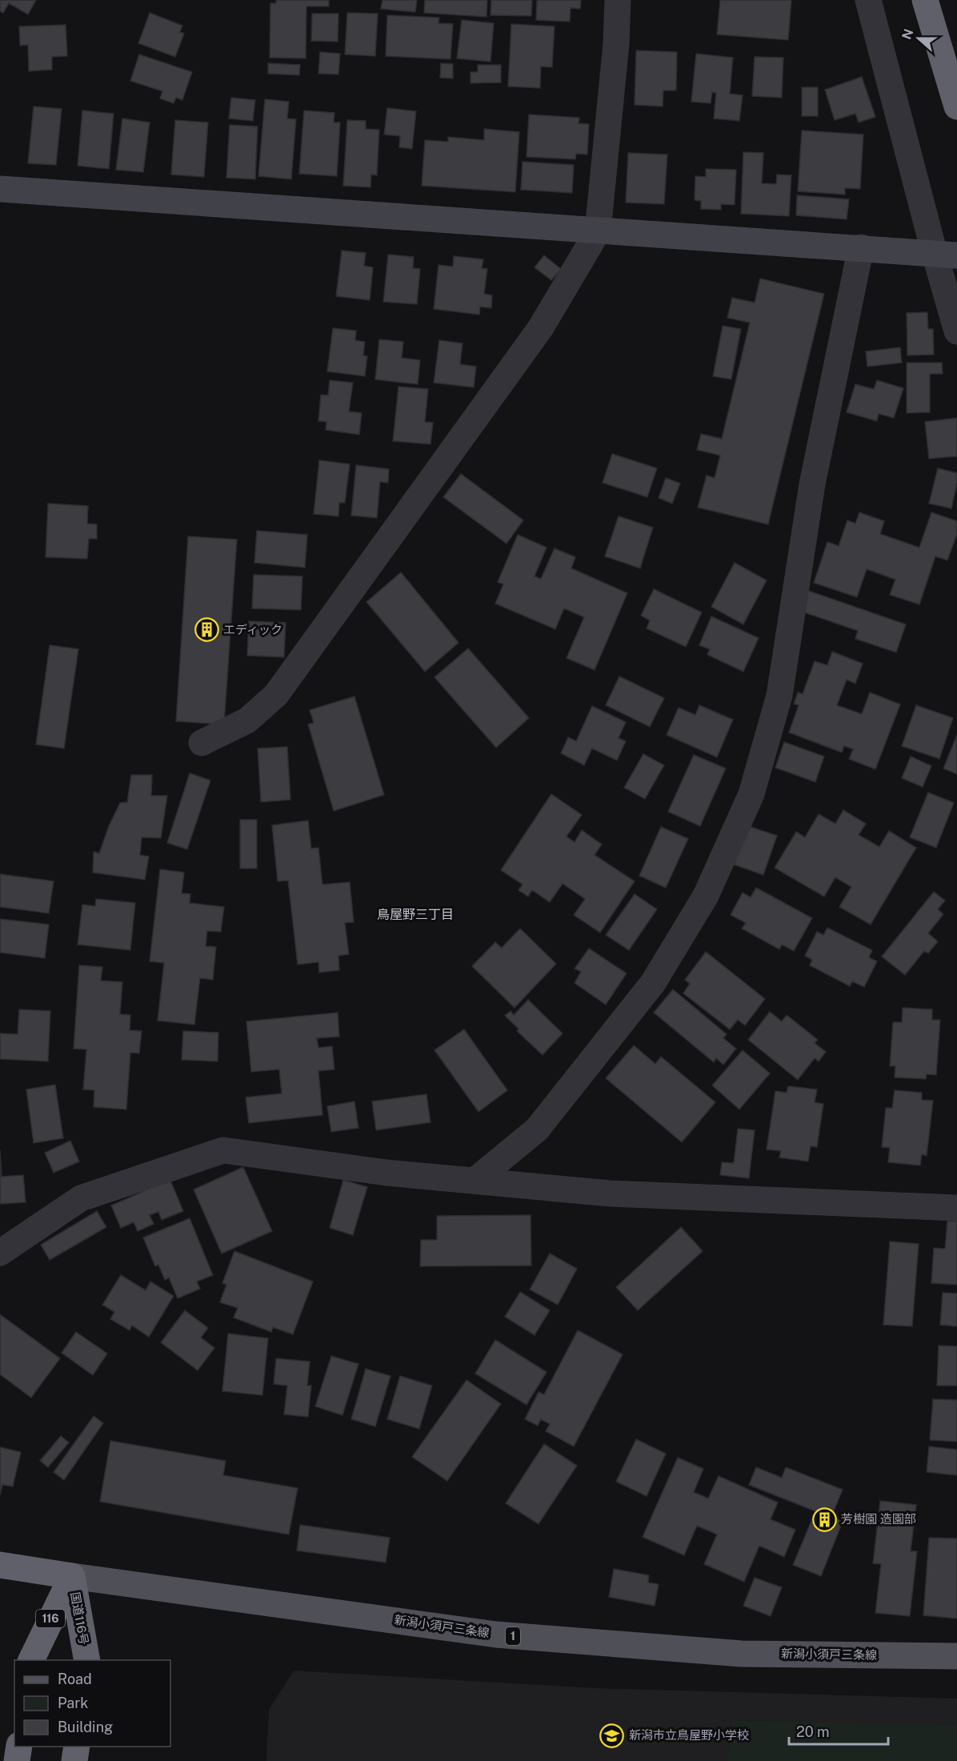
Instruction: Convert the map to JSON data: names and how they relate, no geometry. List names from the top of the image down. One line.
{"streets":{"highway":["116","国道116号"],"main road":["新潟小須戸三条線","1"]},"crossings":[["国道116号","新潟小須戸三条線"]],"districts":["鳥屋野三丁目"],"places":{"building":["エディック","芳樹園 造園部"],"school or university":["新潟市立鳥屋野小学校"]},"legend":["Road","Park","Building"],"scale_bar":"20 m","north":"left"}
